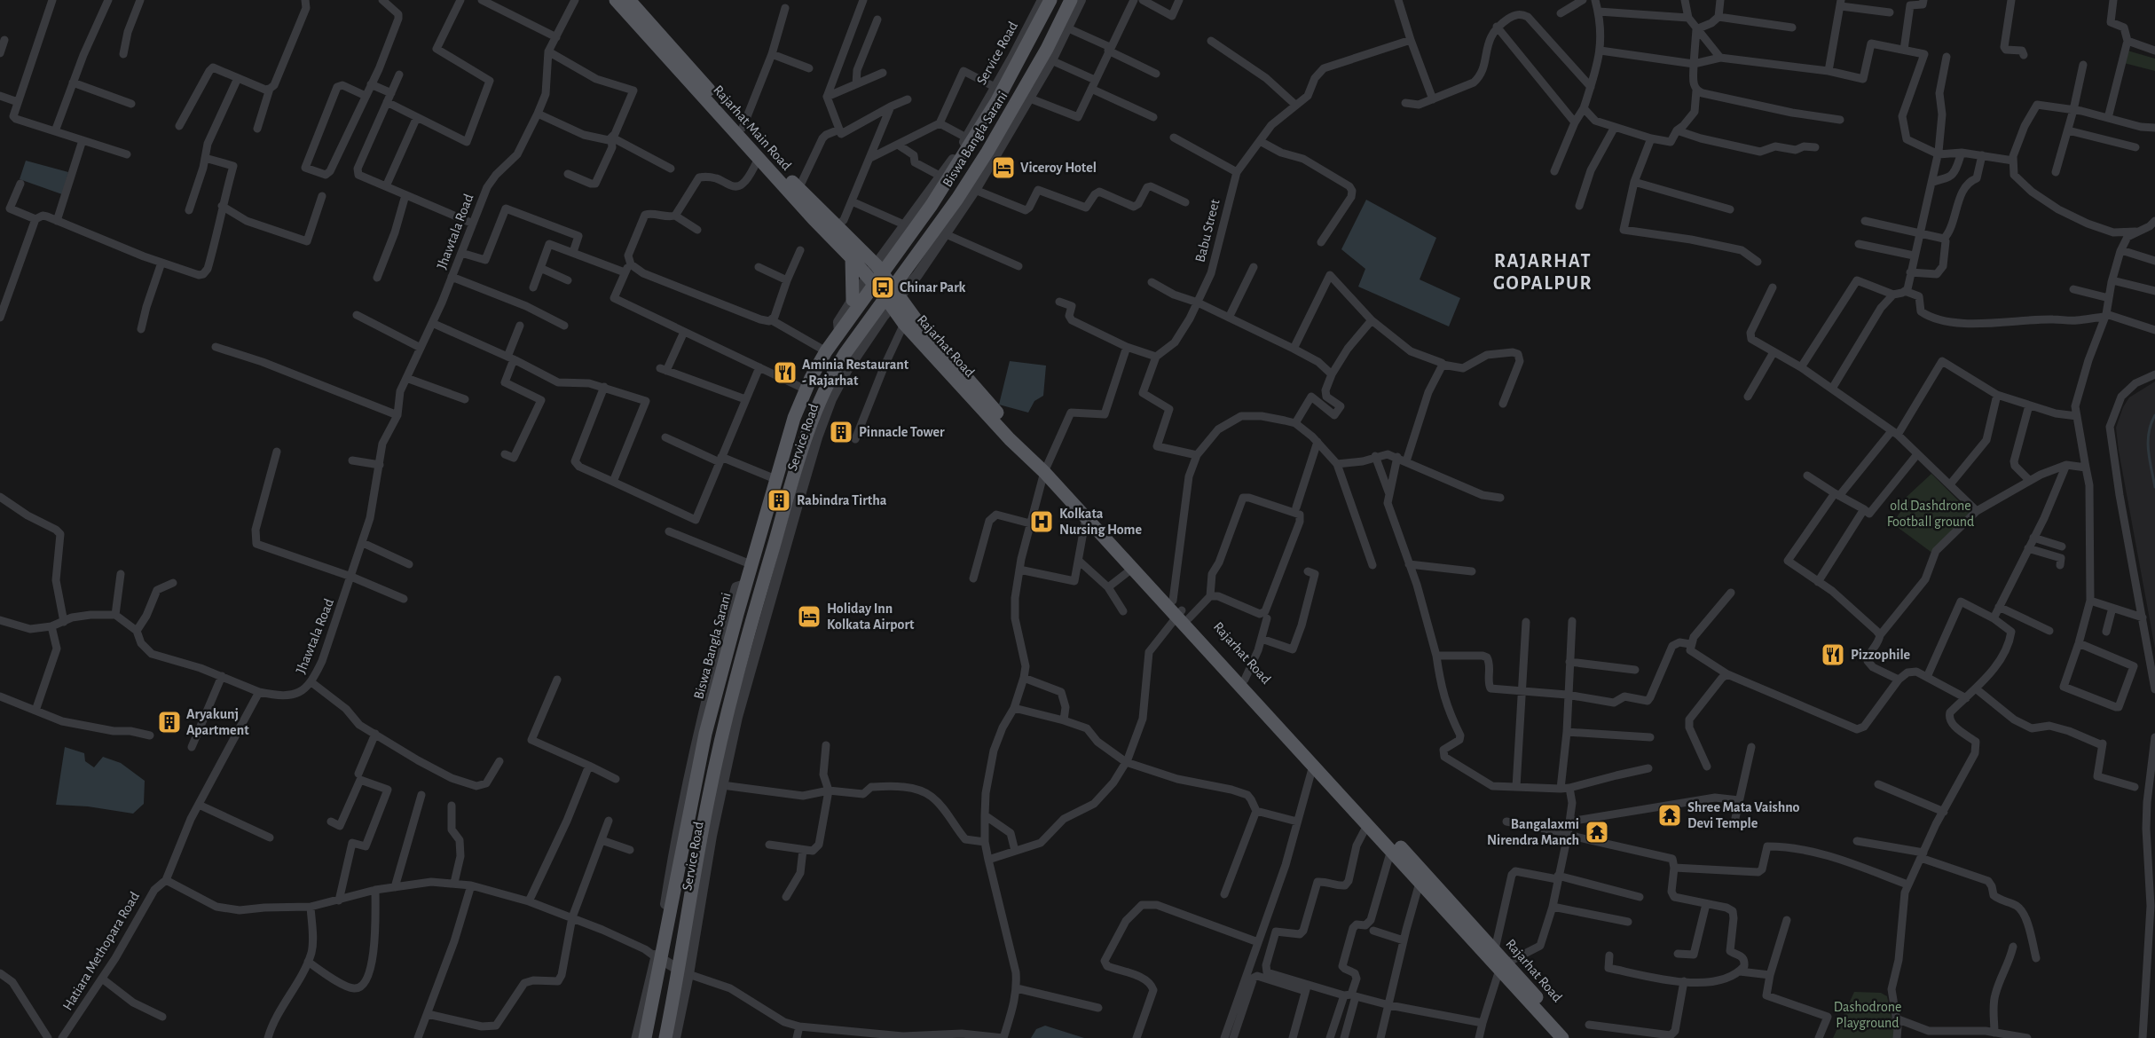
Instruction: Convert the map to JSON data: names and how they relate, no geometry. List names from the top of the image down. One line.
{"streets":{"main road":["Rajarhat Main Road","Biswa Bangla Sarani","Rajarhat Road"],"street":["Service Road","Babu Street","Jhawtala Road","Hatiara Methopara Road"]},"crossings":[["Service Road","Rajarhat Main Road"],["Service Road","Biswa Bangla Sarani"],["Service Road","Rajarhat Road"],["Rajarhat Main Road","Biswa Bangla Sarani"],["Biswa Bangla Sarani","Rajarhat Road"]],"districts":["RAJARHAT GOPALPUR"],"parks":["old Dashdrone Football ground","Dashodrone Playground"],"places":{"hotel":["Viceroy Hotel","Holiday Inn Kolkata Airport"],"bus stop":["Chinar Park"],"restaurant":["Aminia Restaurant - Rajarhat","Pizzophile"],"building":["Pinnacle Tower","Rabindra Tirtha","Aryakunj Apartment"],"hospital":["Kolkata Nursing Home"],"temple":["Shree Mata Vaishno Devi Temple","Bangalaxmi Nirendra Manch"]}}
